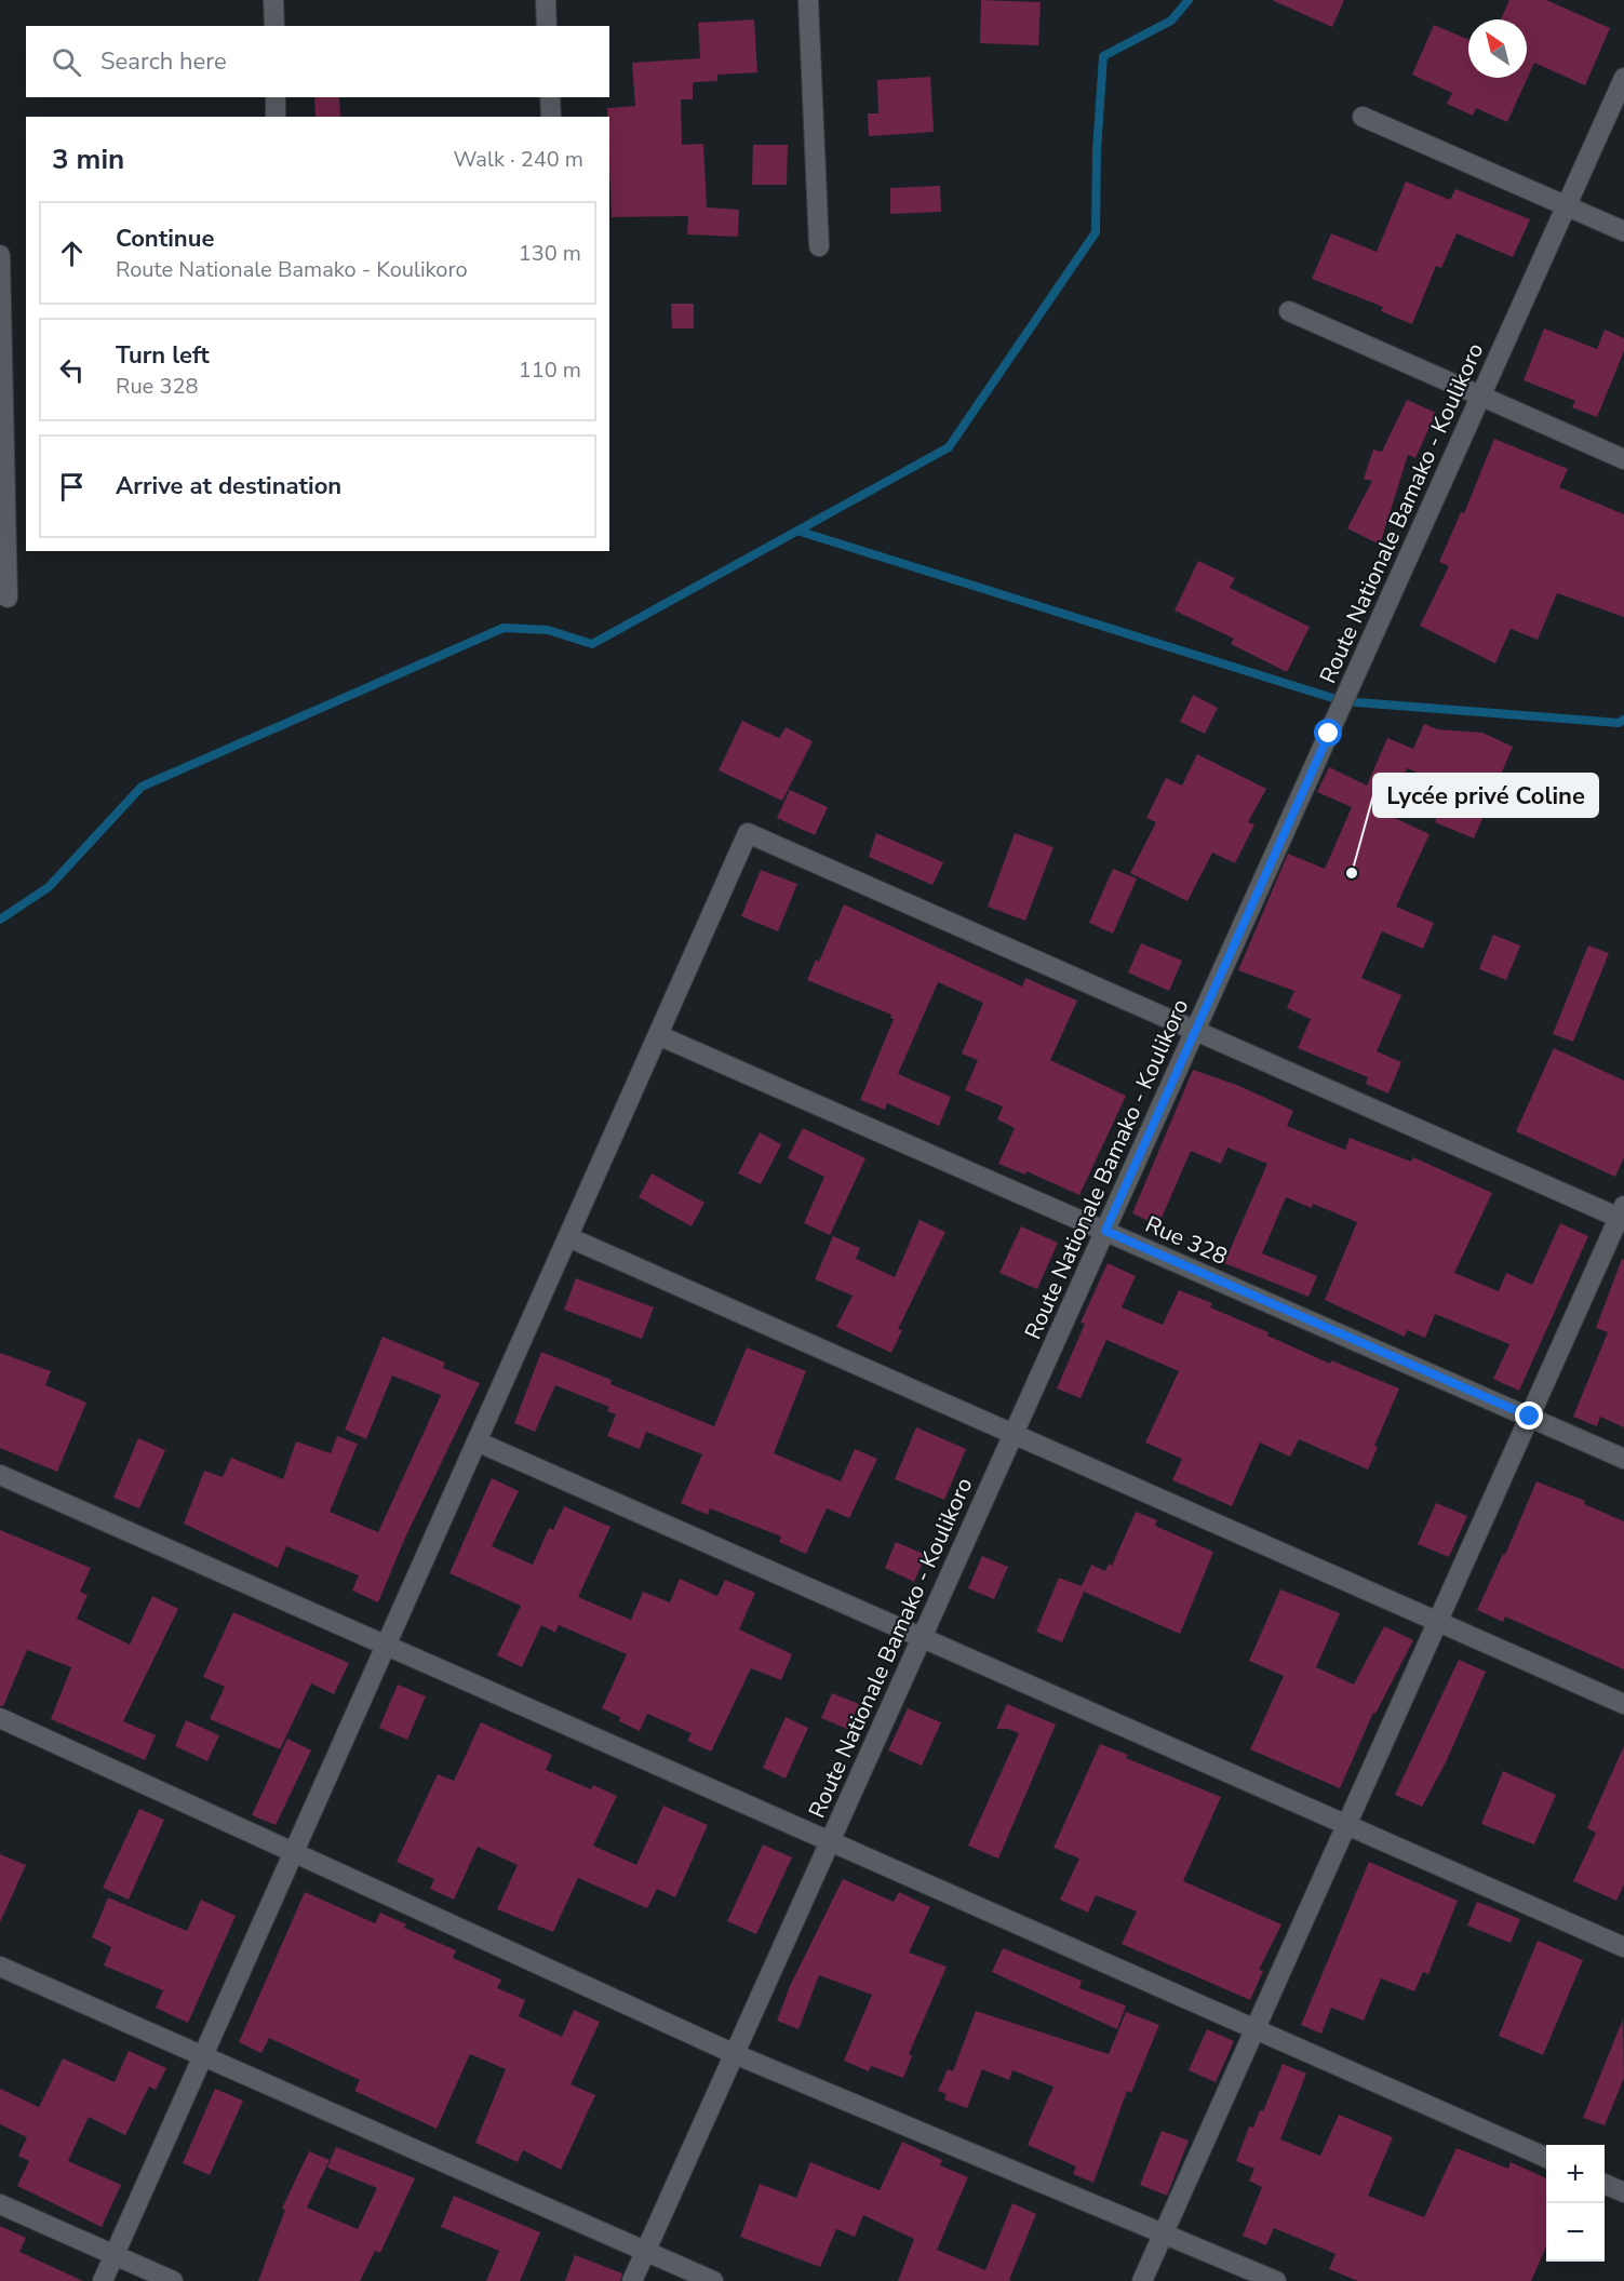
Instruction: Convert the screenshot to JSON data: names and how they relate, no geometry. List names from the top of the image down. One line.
{"streets":{"street":["Route Nationale Bamako - Koulikoro","Rue 328"]},"crossings":[["Route Nationale Bamako - Koulikoro","Rue 328"]],"places":["Lycée privé Coline"],"north":"top left","page":{"search":"Search here","heading":["3 min","Walk · 240 m"],"list":[["Continue","Route Nationale Bamako - Koulikoro","130 m"],["Turn left","Rue 328","110 m"],"Arrive at destination"],"map_buttons":["+","−"]}}
